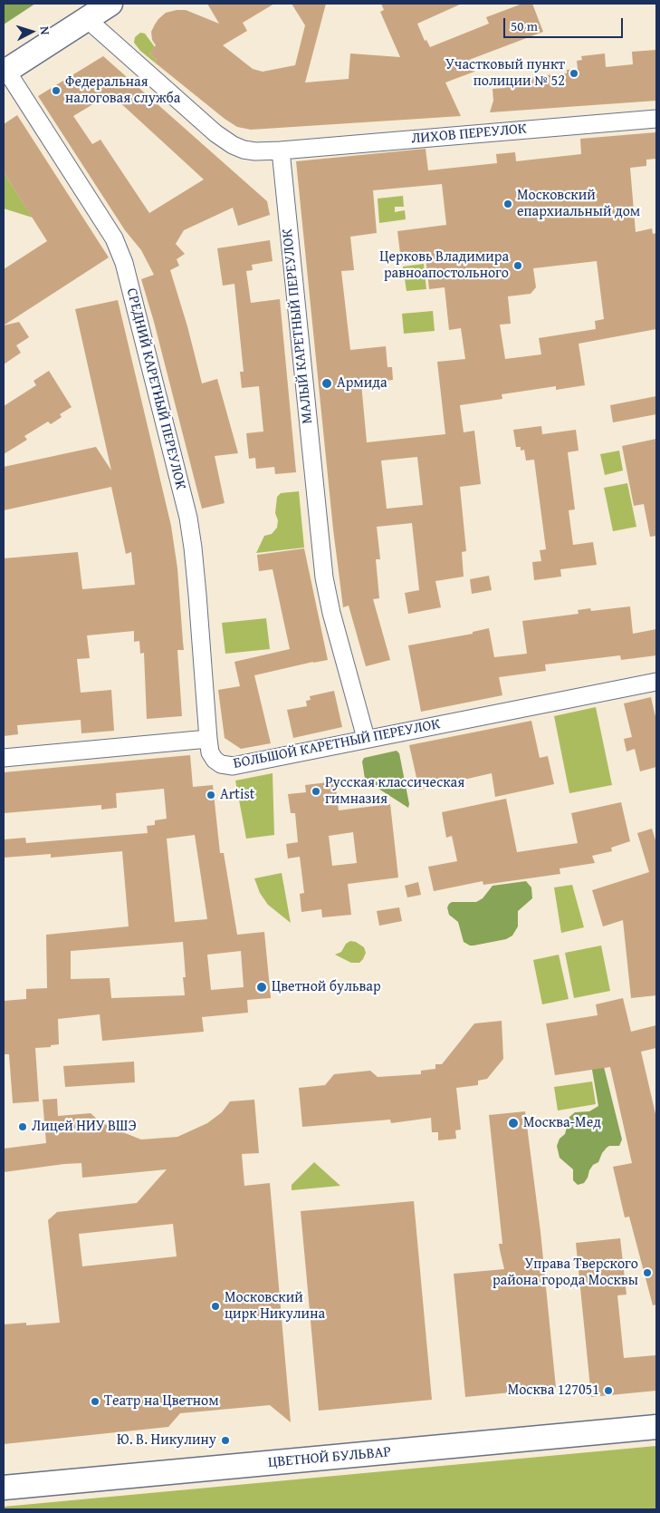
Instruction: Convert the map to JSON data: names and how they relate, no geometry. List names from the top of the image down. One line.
{"streets":{"main road":["ЦВЕТНОЙ БУЛЬВАР"],"street":["ЛИХОВ ПЕРЕУЛОК","МАЛЫЙ КАРЕТНЫЙ ПЕРЕУЛОК","СРЕДНИЙ КАРЕТНЫЙ ПЕРЕУЛОК","БОЛЬШОЙ КАРЕТНЫЙ ПЕРЕУЛОК"]},"crossings":[["ЛИХОВ ПЕРЕУЛОК","МАЛЫЙ КАРЕТНЫЙ ПЕРЕУЛОК"],["МАЛЫЙ КАРЕТНЫЙ ПЕРЕУЛОК","БОЛЬШОЙ КАРЕТНЫЙ ПЕРЕУЛОК"],["СРЕДНИЙ КАРЕТНЫЙ ПЕРЕУЛОК","БОЛЬШОЙ КАРЕТНЫЙ ПЕРЕУЛОК"]],"places":["Участковый пункт полиции № 52","Федеральная налоговая служба","Московский епархиальный дом","Церковь Владимира равноапостольного","Армида","Русская классическая гимназия","Artist","Цветной бульвар","Москва-Мед","Лицей НИУ ВШЭ","Управа Тверского района города Москвы","Московский цирк Никулина","Москва 127051","Театр на Цветном","Ю. В. Никулину"],"scale_bar":"50 m","north":"right"}
